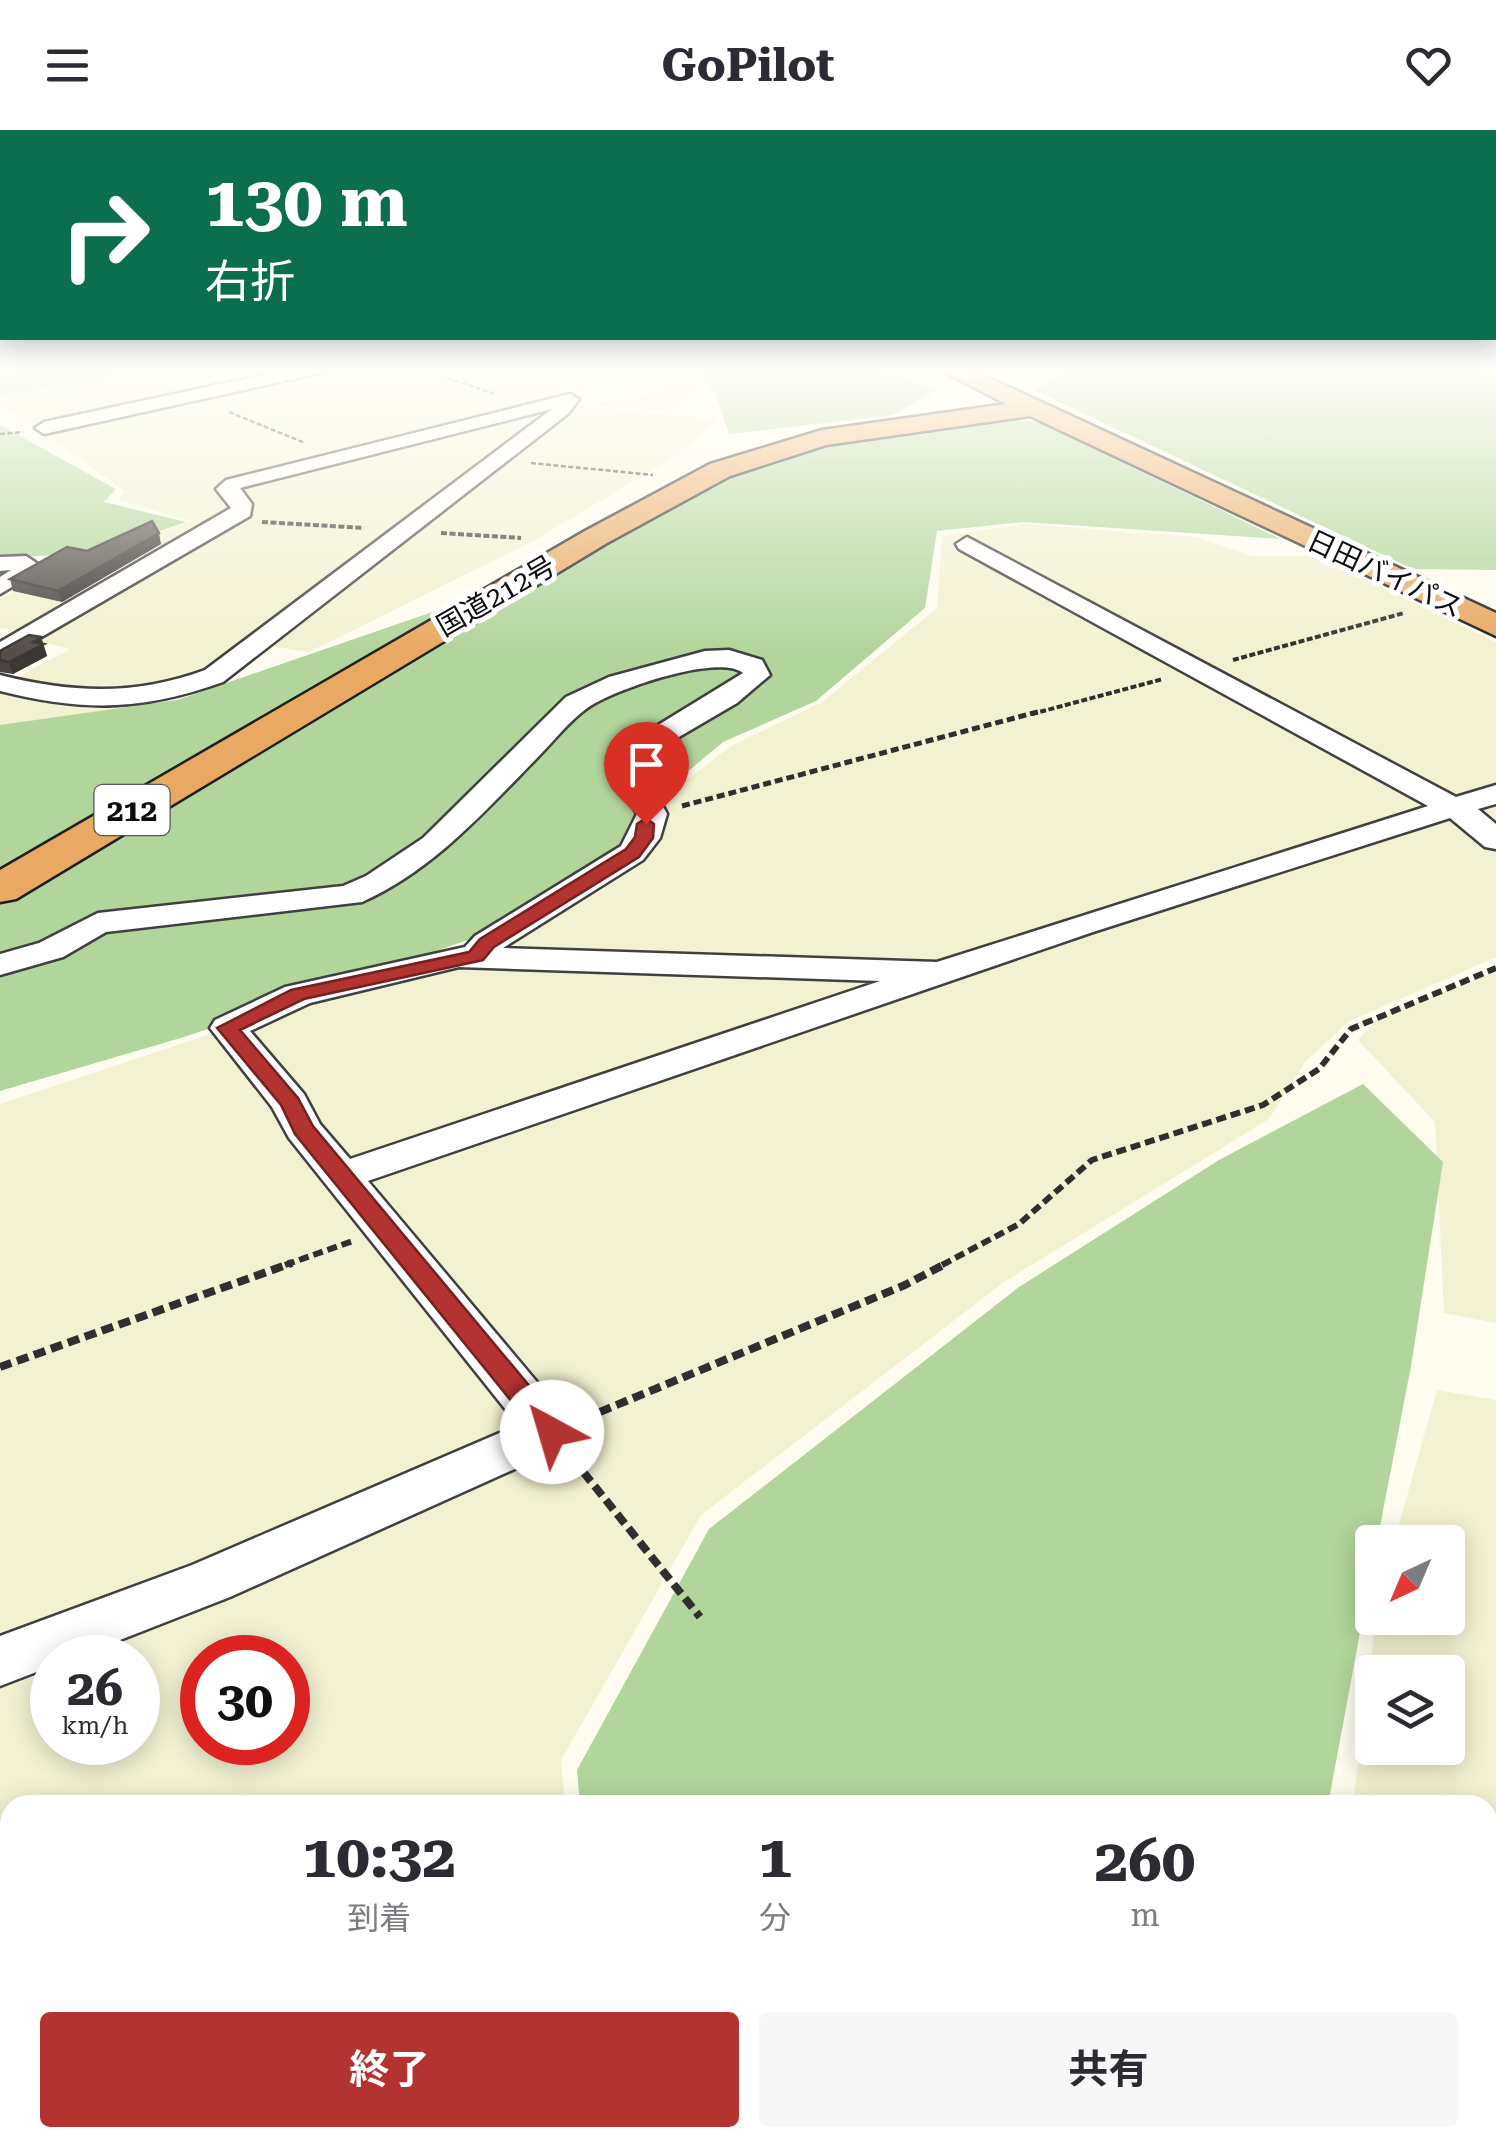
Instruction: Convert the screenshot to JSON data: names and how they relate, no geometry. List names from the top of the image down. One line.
{"streets":{"highway":["日田バイパス","国道212号","212"]},"north":"bottom left","page":{"header":"GoPilot","turn":["130 m","右折"],"speed":"26 km/h","limit":"30","eta":["10:32","到着","1","分","260","m"],"buttons":["終了","共有"]}}
